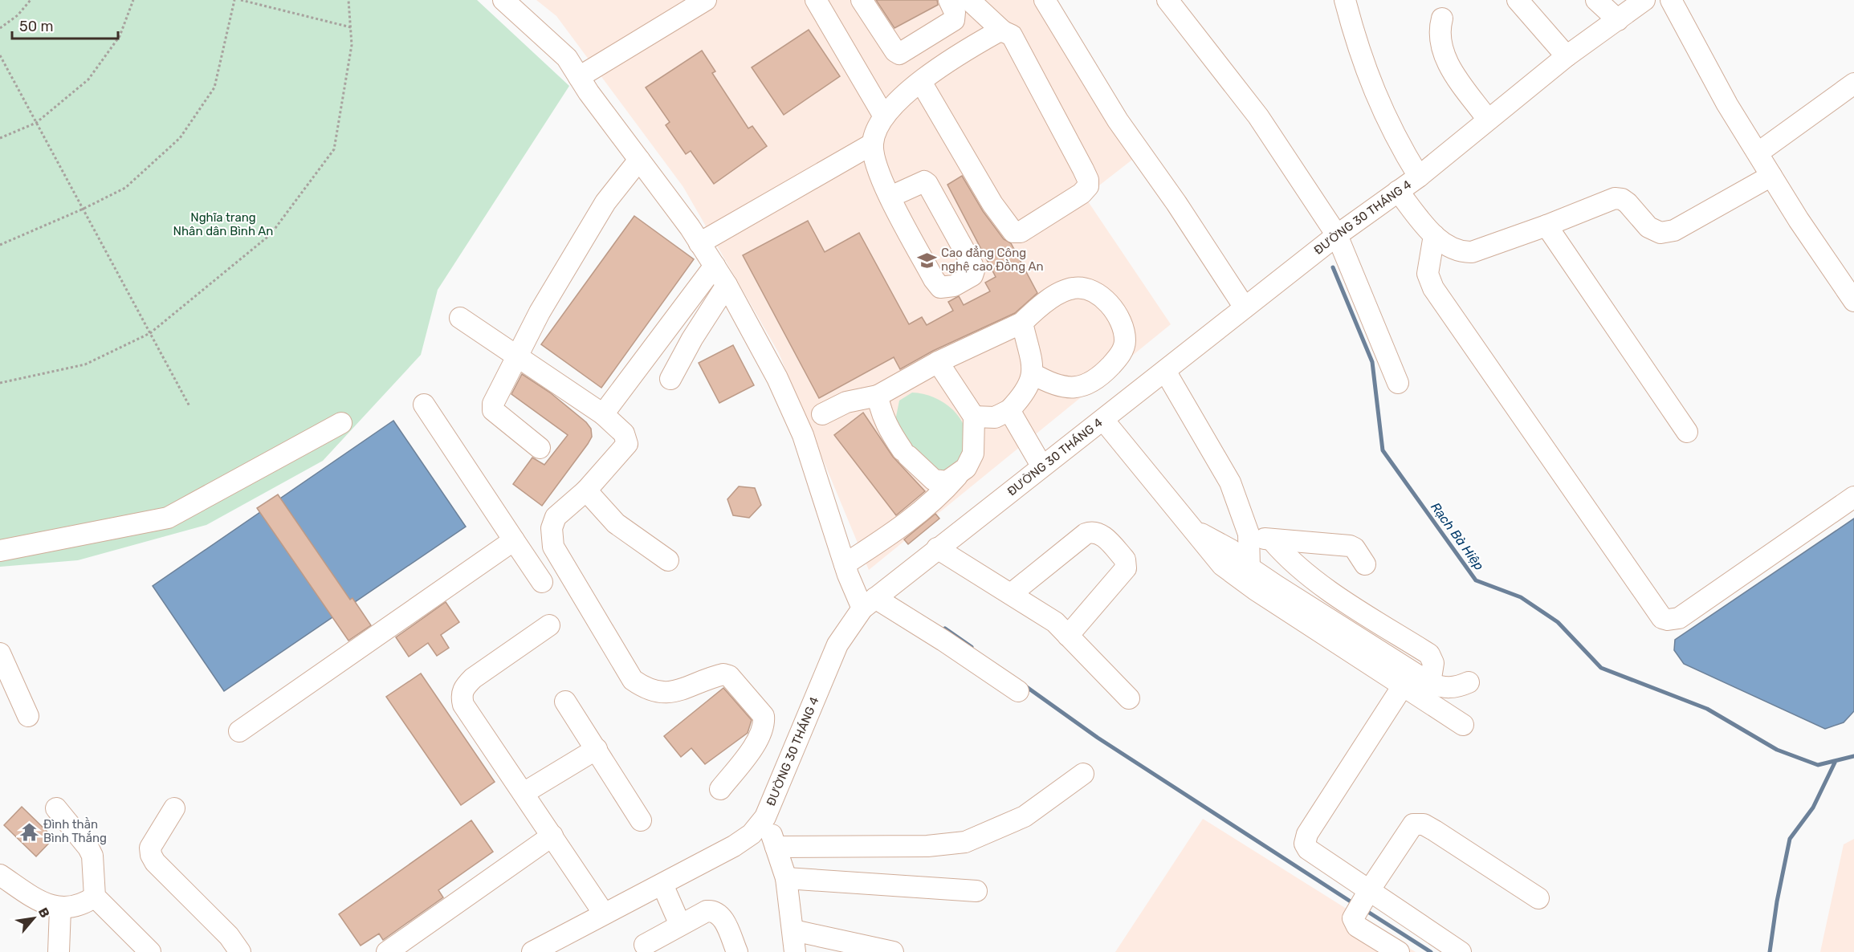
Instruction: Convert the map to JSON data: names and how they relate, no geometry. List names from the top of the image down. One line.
{"streets":{"street":["ĐƯỜNG 30 THÁNG 4"]},"water":["Rạch Bà Hiệp"],"parks":["Nghĩa trang Nhân dân Bình An"],"places":{"school or university":["Cao đẳng Công nghệ cao Đồng An"],"temple":["Đình thần Bình Thắng"]},"scale_bar":"50 m","north":"top right"}
